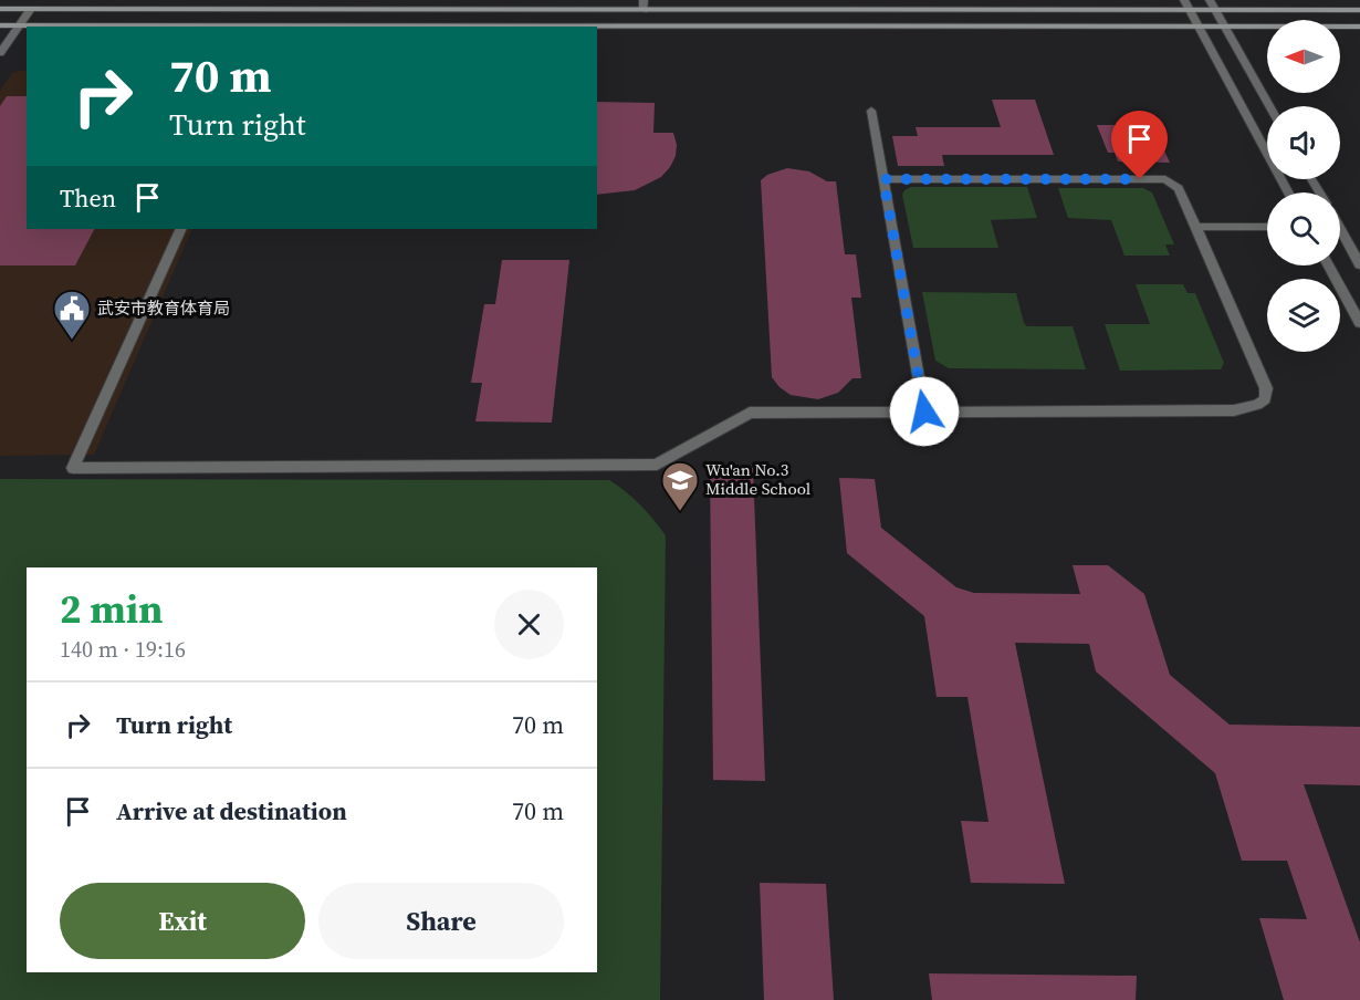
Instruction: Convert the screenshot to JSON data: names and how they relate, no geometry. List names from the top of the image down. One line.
{"places":{"public building":["武安市教育体育局"],"school or university":["Wu'an No.3 Middle School"]},"north":"left","page":{"turn":["70 m","Turn right"],"then":"Then","heading":["2 min","140 m · 19:16"],"list":[{"name":"Turn right","value":"70 m"},{"name":"Arrive at destination","value":"70 m"}],"buttons":["Exit","Share"]}}
